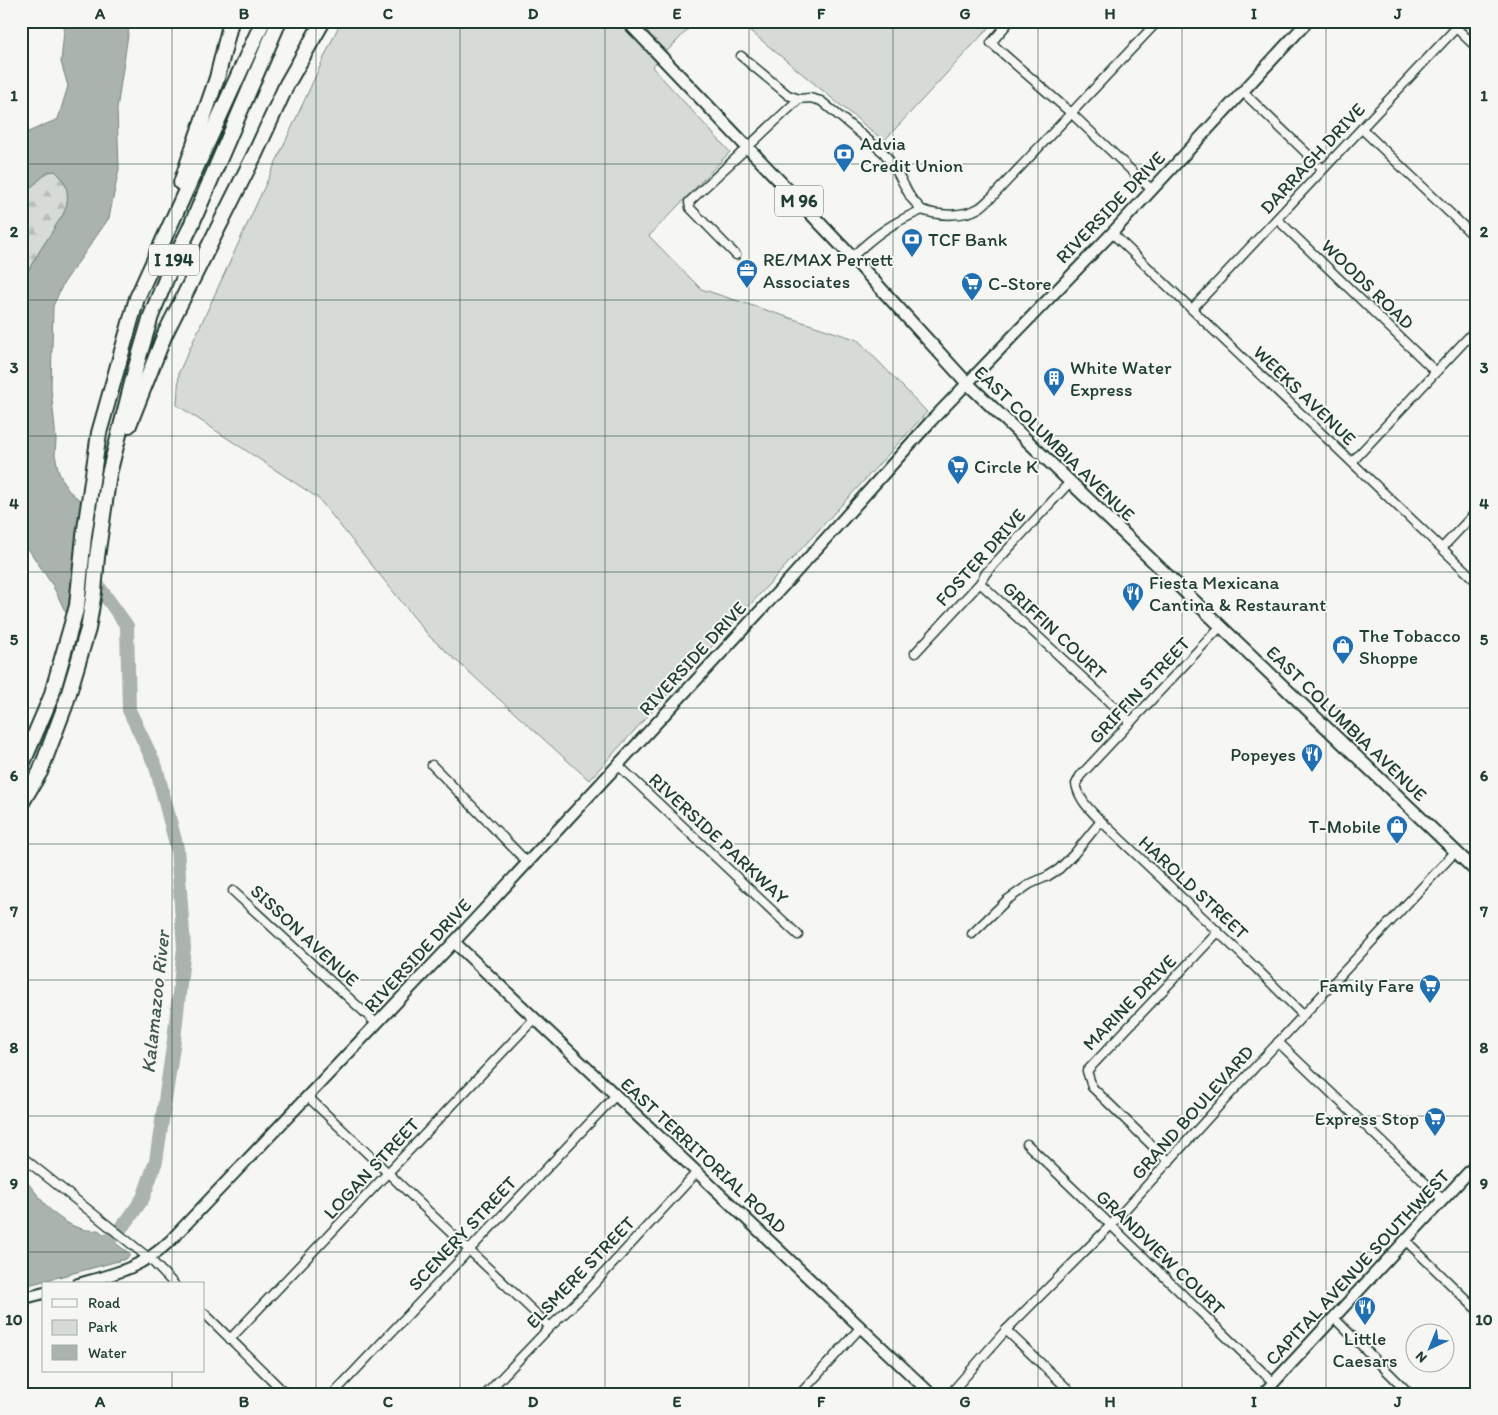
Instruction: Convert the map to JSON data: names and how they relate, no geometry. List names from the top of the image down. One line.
{"streets":{"highway":["I 194"],"main road":["M 96","EAST COLUMBIA AVENUE"],"street":["DARRAGH DRIVE","RIVERSIDE DRIVE","WOODS ROAD","WEEKS AVENUE","FOSTER DRIVE","GRIFFIN COURT","GRIFFIN STREET","RIVERSIDE PARKWAY","HAROLD STREET","SISSON AVENUE","MARINE DRIVE","GRAND BOULEVARD","EAST TERRITORIAL ROAD","LOGAN STREET","SCENERY STREET","GRANDVIEW COURT","CAPITAL AVENUE SOUTHWEST","ELSMERE STREET"]},"crossings":[["DARRAGH DRIVE","WOODS ROAD"],["DARRAGH DRIVE","WEEKS AVENUE"],["RIVERSIDE DRIVE","WEEKS AVENUE"],["RIVERSIDE DRIVE","EAST COLUMBIA AVENUE"],["RIVERSIDE DRIVE","RIVERSIDE PARKWAY"],["RIVERSIDE DRIVE","SISSON AVENUE"],["RIVERSIDE DRIVE","EAST TERRITORIAL ROAD"],["EAST COLUMBIA AVENUE","FOSTER DRIVE"],["EAST COLUMBIA AVENUE","GRIFFIN STREET"],["EAST COLUMBIA AVENUE","GRAND BOULEVARD"],["FOSTER DRIVE","GRIFFIN COURT"],["GRIFFIN COURT","GRIFFIN STREET"],["GRIFFIN STREET","HAROLD STREET"],["HAROLD STREET","MARINE DRIVE"],["HAROLD STREET","GRAND BOULEVARD"],["MARINE DRIVE","GRAND BOULEVARD"],["GRAND BOULEVARD","GRANDVIEW COURT"],["EAST TERRITORIAL ROAD","LOGAN STREET"],["EAST TERRITORIAL ROAD","SCENERY STREET"],["EAST TERRITORIAL ROAD","ELSMERE STREET"],["GRANDVIEW COURT","CAPITAL AVENUE SOUTHWEST"]],"water":["Kalamazoo River"],"places":{"bank":["Advia Credit Union","TCF Bank"],"office":["RE/MAX Perrett Associates"],"supermarket":["C-Store","Circle K","Family Fare","Express Stop"],"building":["White Water Express"],"restaurant":["Fiesta Mexicana Cantina & Restaurant","Popeyes","Little Caesars"],"shop":["The Tobacco Shoppe","T-Mobile"]},"legend":["Road","Park","Water"],"north":"bottom left","grid":{"columns":["A","B","C","D","E","F","G","H","I","J"],"rows":["1","2","3","4","5","6","7","8","9","10"]}}
